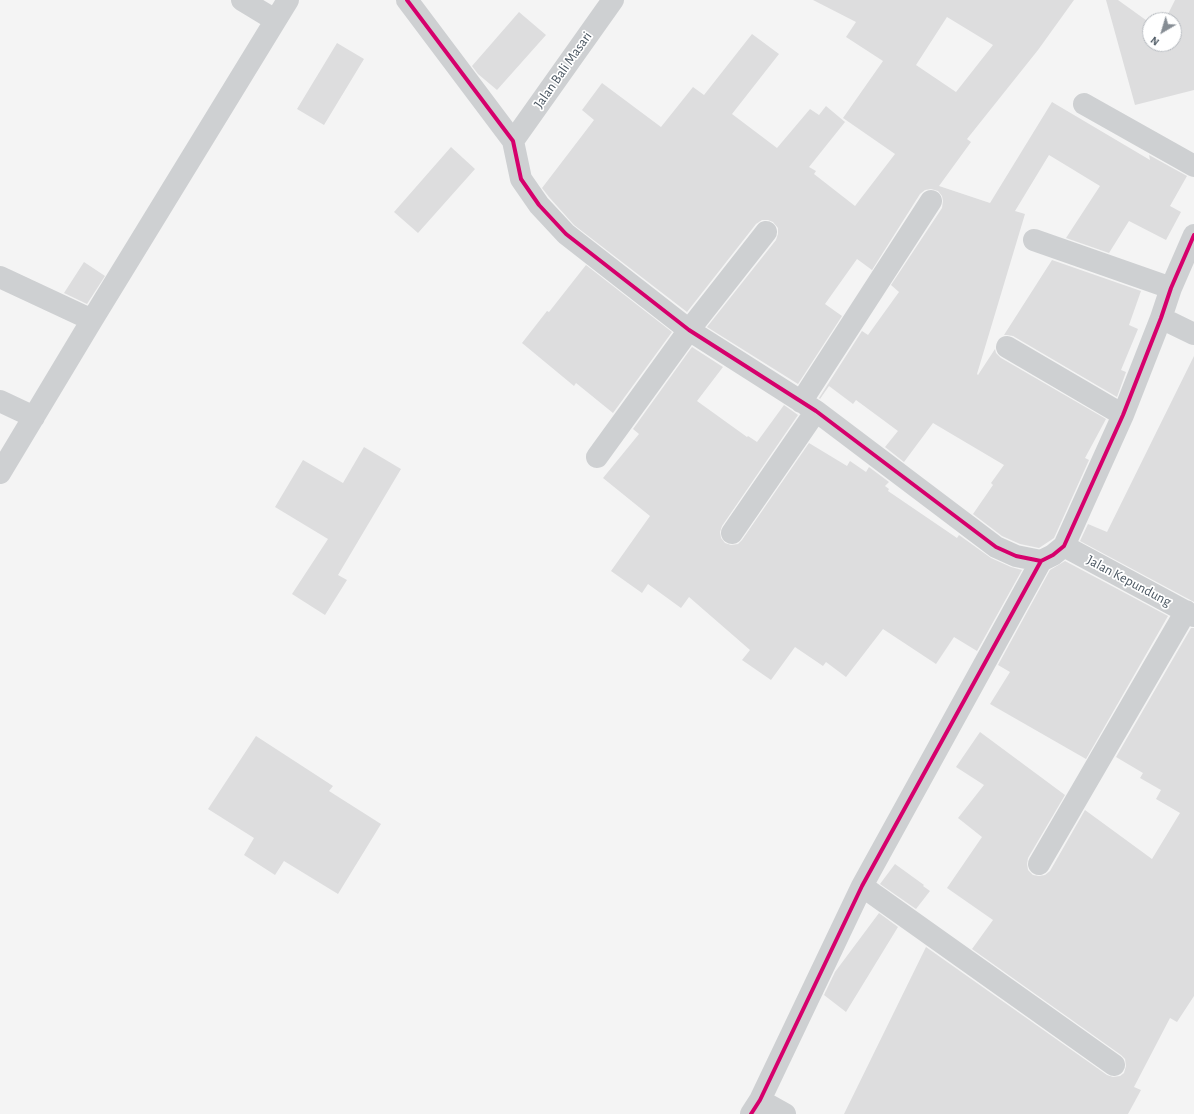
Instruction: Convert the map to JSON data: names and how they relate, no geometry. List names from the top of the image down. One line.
{"streets":{"street":["Jalan Bali Masari","Jalan Kepundung"]},"north":"bottom left"}
